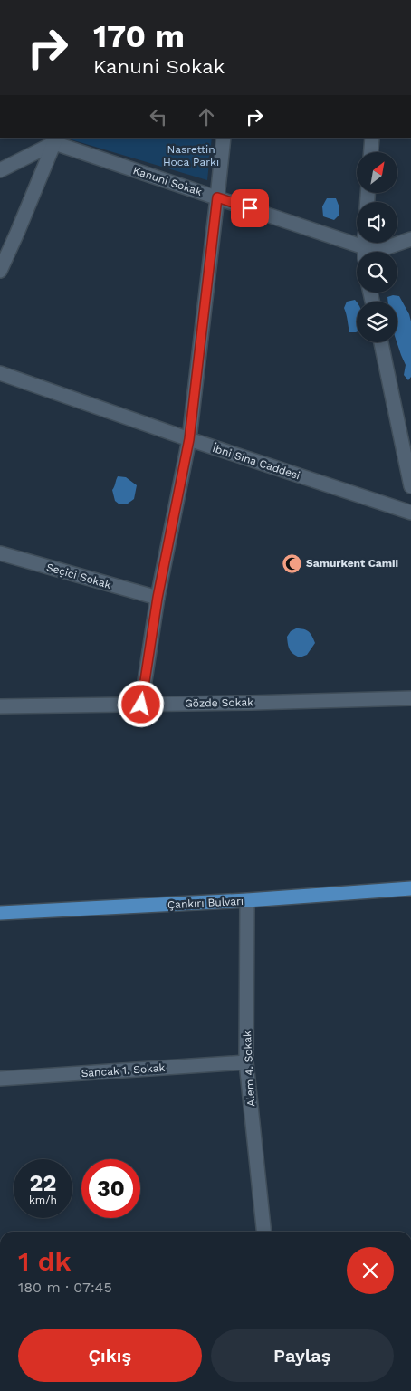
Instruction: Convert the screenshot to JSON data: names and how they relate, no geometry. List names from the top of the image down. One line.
{"streets":{"main road":["Çankırı Bulvarı"],"street":["Kanuni Sokak","İbni Sina Caddesi","Seçici Sokak","Gözde Sokak","Alem 4. Sokak","Sancak 1. Sokak"]},"crossings":[["Çankırı Bulvarı","Alem 4. Sokak"],["Alem 4. Sokak","Sancak 1. Sokak"]],"parks":["Nasrettin Hoca Parkı"],"places":{"mosque":["Samurkent Camii"]},"north":"top right","page":{"turn":["170 m","Kanuni Sokak"],"speed":"22 km/h","limit":"30","heading":["1 dk","180 m · 07:45"],"buttons":["Çıkış","Paylaş"]}}
